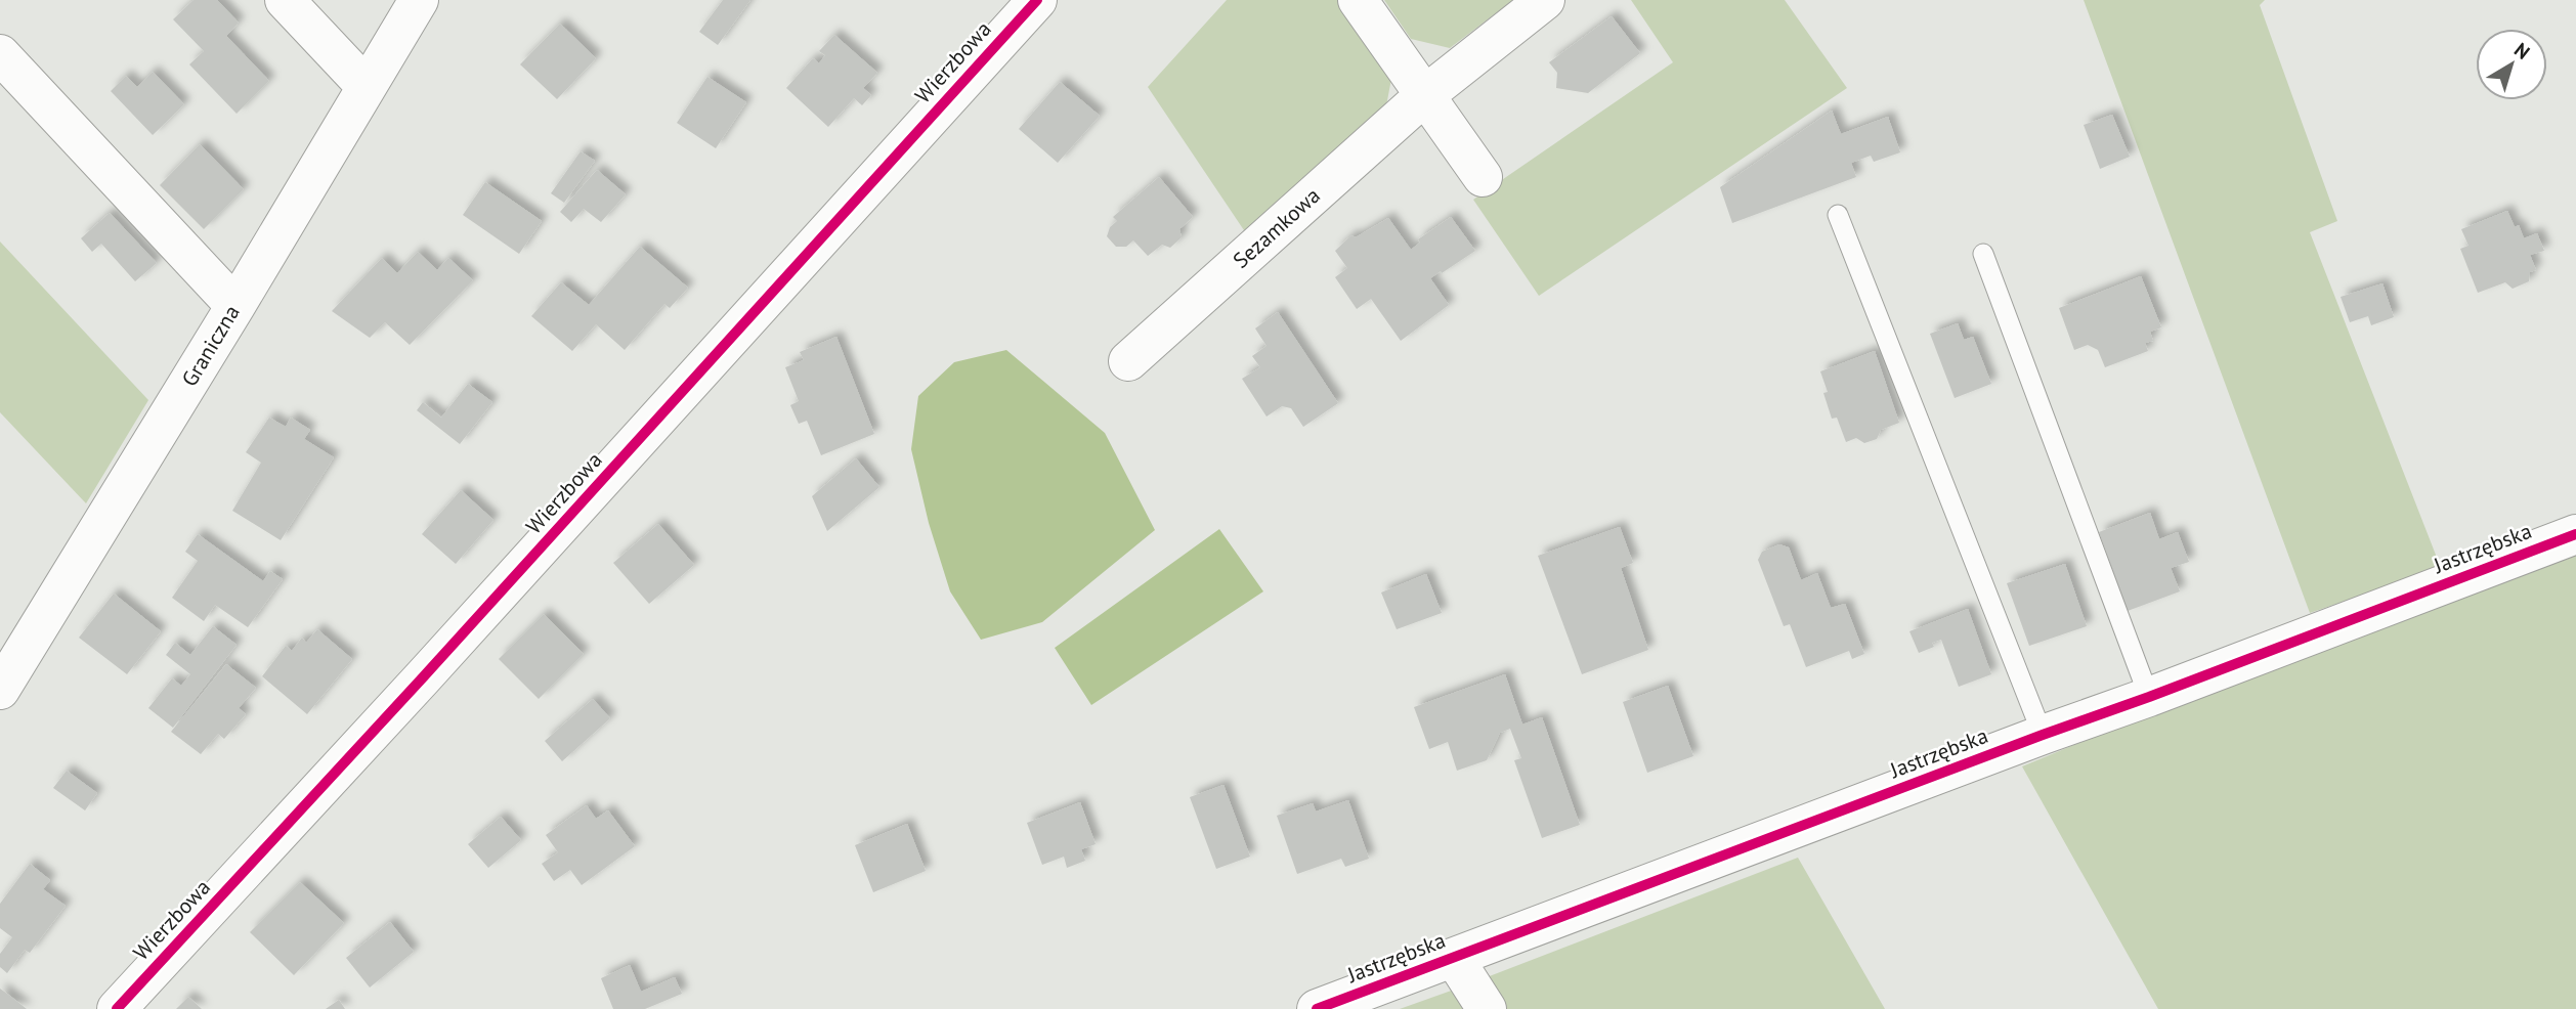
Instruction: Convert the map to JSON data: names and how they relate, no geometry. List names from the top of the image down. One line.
{"streets":{"street":["Wierzbowa","Sezamkowa","Graniczna","Jastrzębska"]},"north":"top right"}
